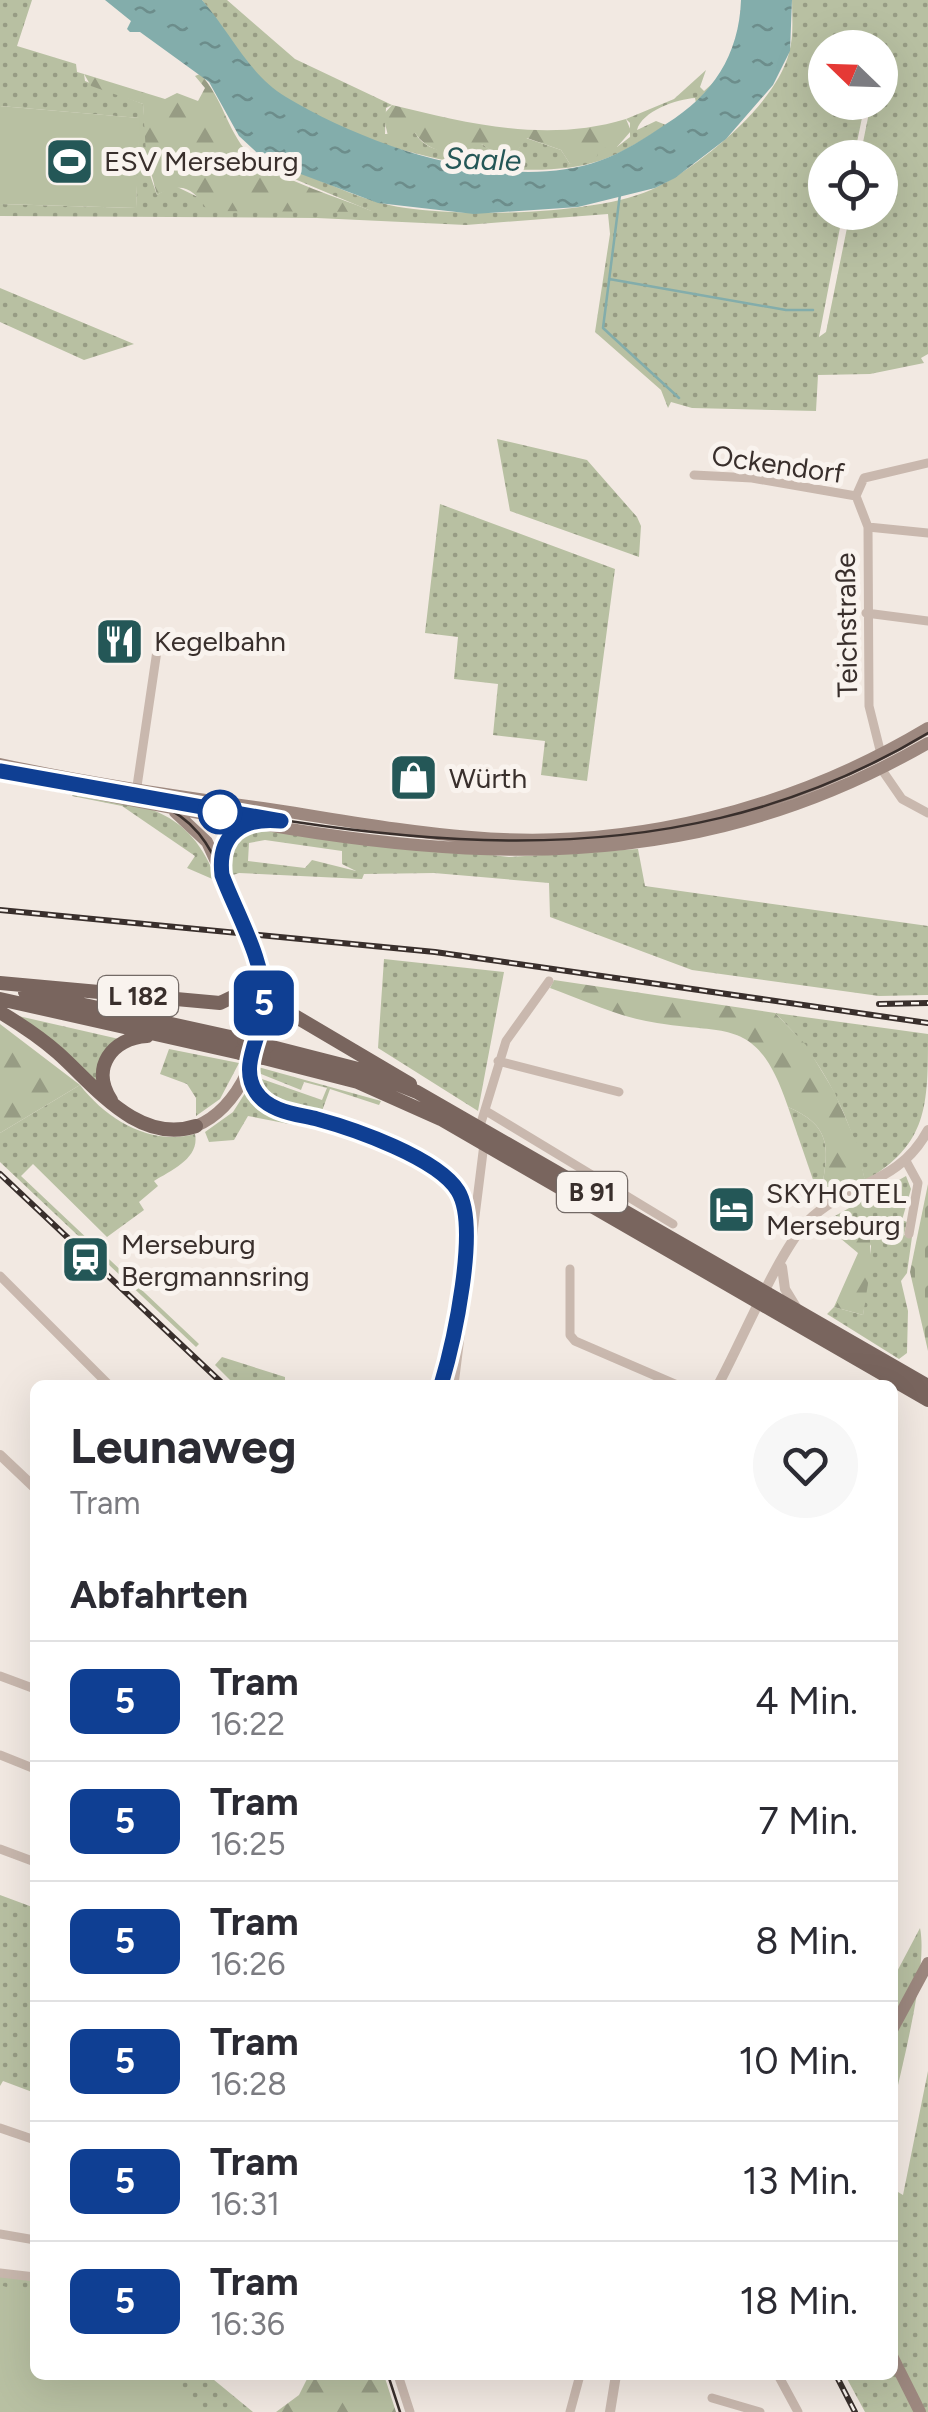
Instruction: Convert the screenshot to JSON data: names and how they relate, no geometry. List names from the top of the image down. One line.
{"streets":{"main road":["L 182","B 91"],"street":["Ockendorf","Teichstraße"]},"crossings":[["Ockendorf","Teichstraße"],["L 182","B 91"]],"water":["Saale"],"places":{"sports":["ESV Merseburg"],"restaurant":["Kegelbahn"],"shop":["Würth"],"hotel":["SKYHOTEL Merseburg"],"station":["Merseburg Bergmannsring"]},"lines":["tram line 5"],"north":"top left","page":{"on_map":"5","heading":[["Leunaweg","Tram"],"Abfahrten"],"list":[{"mark":"5","name":"Tram","note":"16:22","value":"4 Min."},{"mark":"5","name":"Tram","note":"16:25","value":"7 Min."},{"mark":"5","name":"Tram","note":"16:26","value":"8 Min."},{"mark":"5","name":"Tram","note":"16:28","value":"10 Min."},{"mark":"5","name":"Tram","note":"16:31","value":"13 Min."},{"mark":"5","name":"Tram","note":"16:36","value":"18 Min."}]}}
